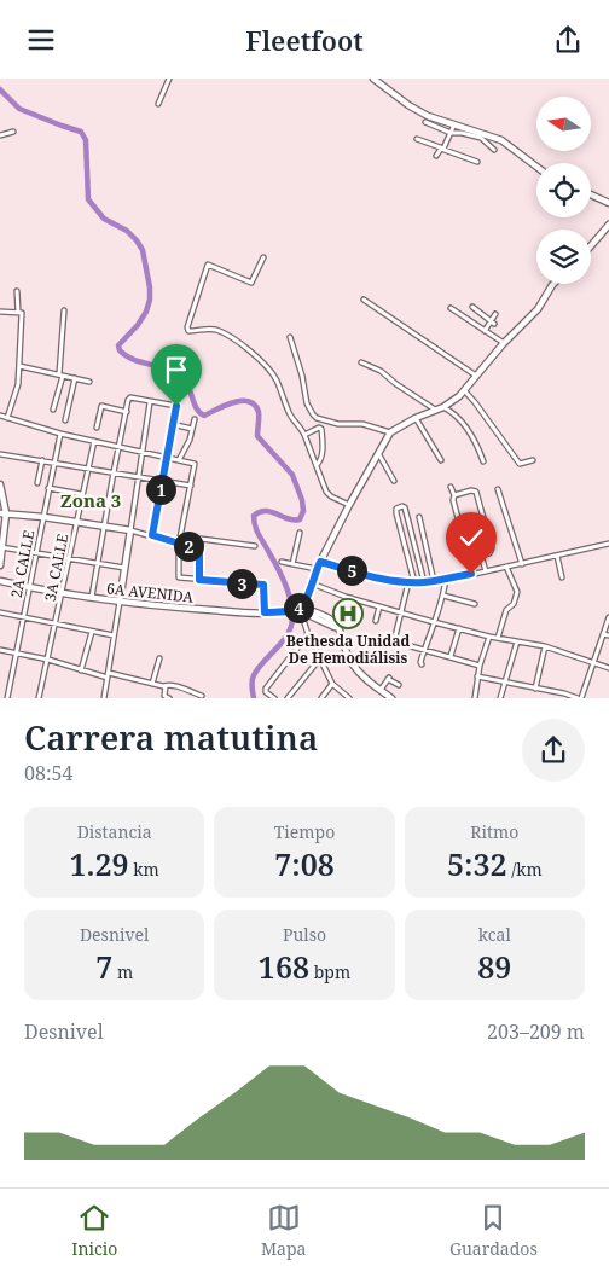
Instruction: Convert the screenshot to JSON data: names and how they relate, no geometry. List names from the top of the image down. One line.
{"streets":{"main road":["6A AVENIDA"],"street":["2A CALLE","3A CALLE"]},"crossings":[["2A CALLE","6A AVENIDA"],["3A CALLE","6A AVENIDA"]],"districts":["Zona 3"],"places":{"hospital":["Bethesda Unidad De Hemodiálisis"]},"north":"left","page":{"header":"Fleetfoot","pins":["1","2","5","3","4"],"heading":["Carrera matutina","08:54"],"stats":[["Distancia","1.29 km"],["Tiempo","7:08"],["Ritmo","5:32 /km"],["Desnivel","7 m"],["Pulso","168 bpm"],["kcal","89"]],"chart":["Desnivel","203–209 m"],"tabs":["Inicio","Mapa","Guardados"]}}
